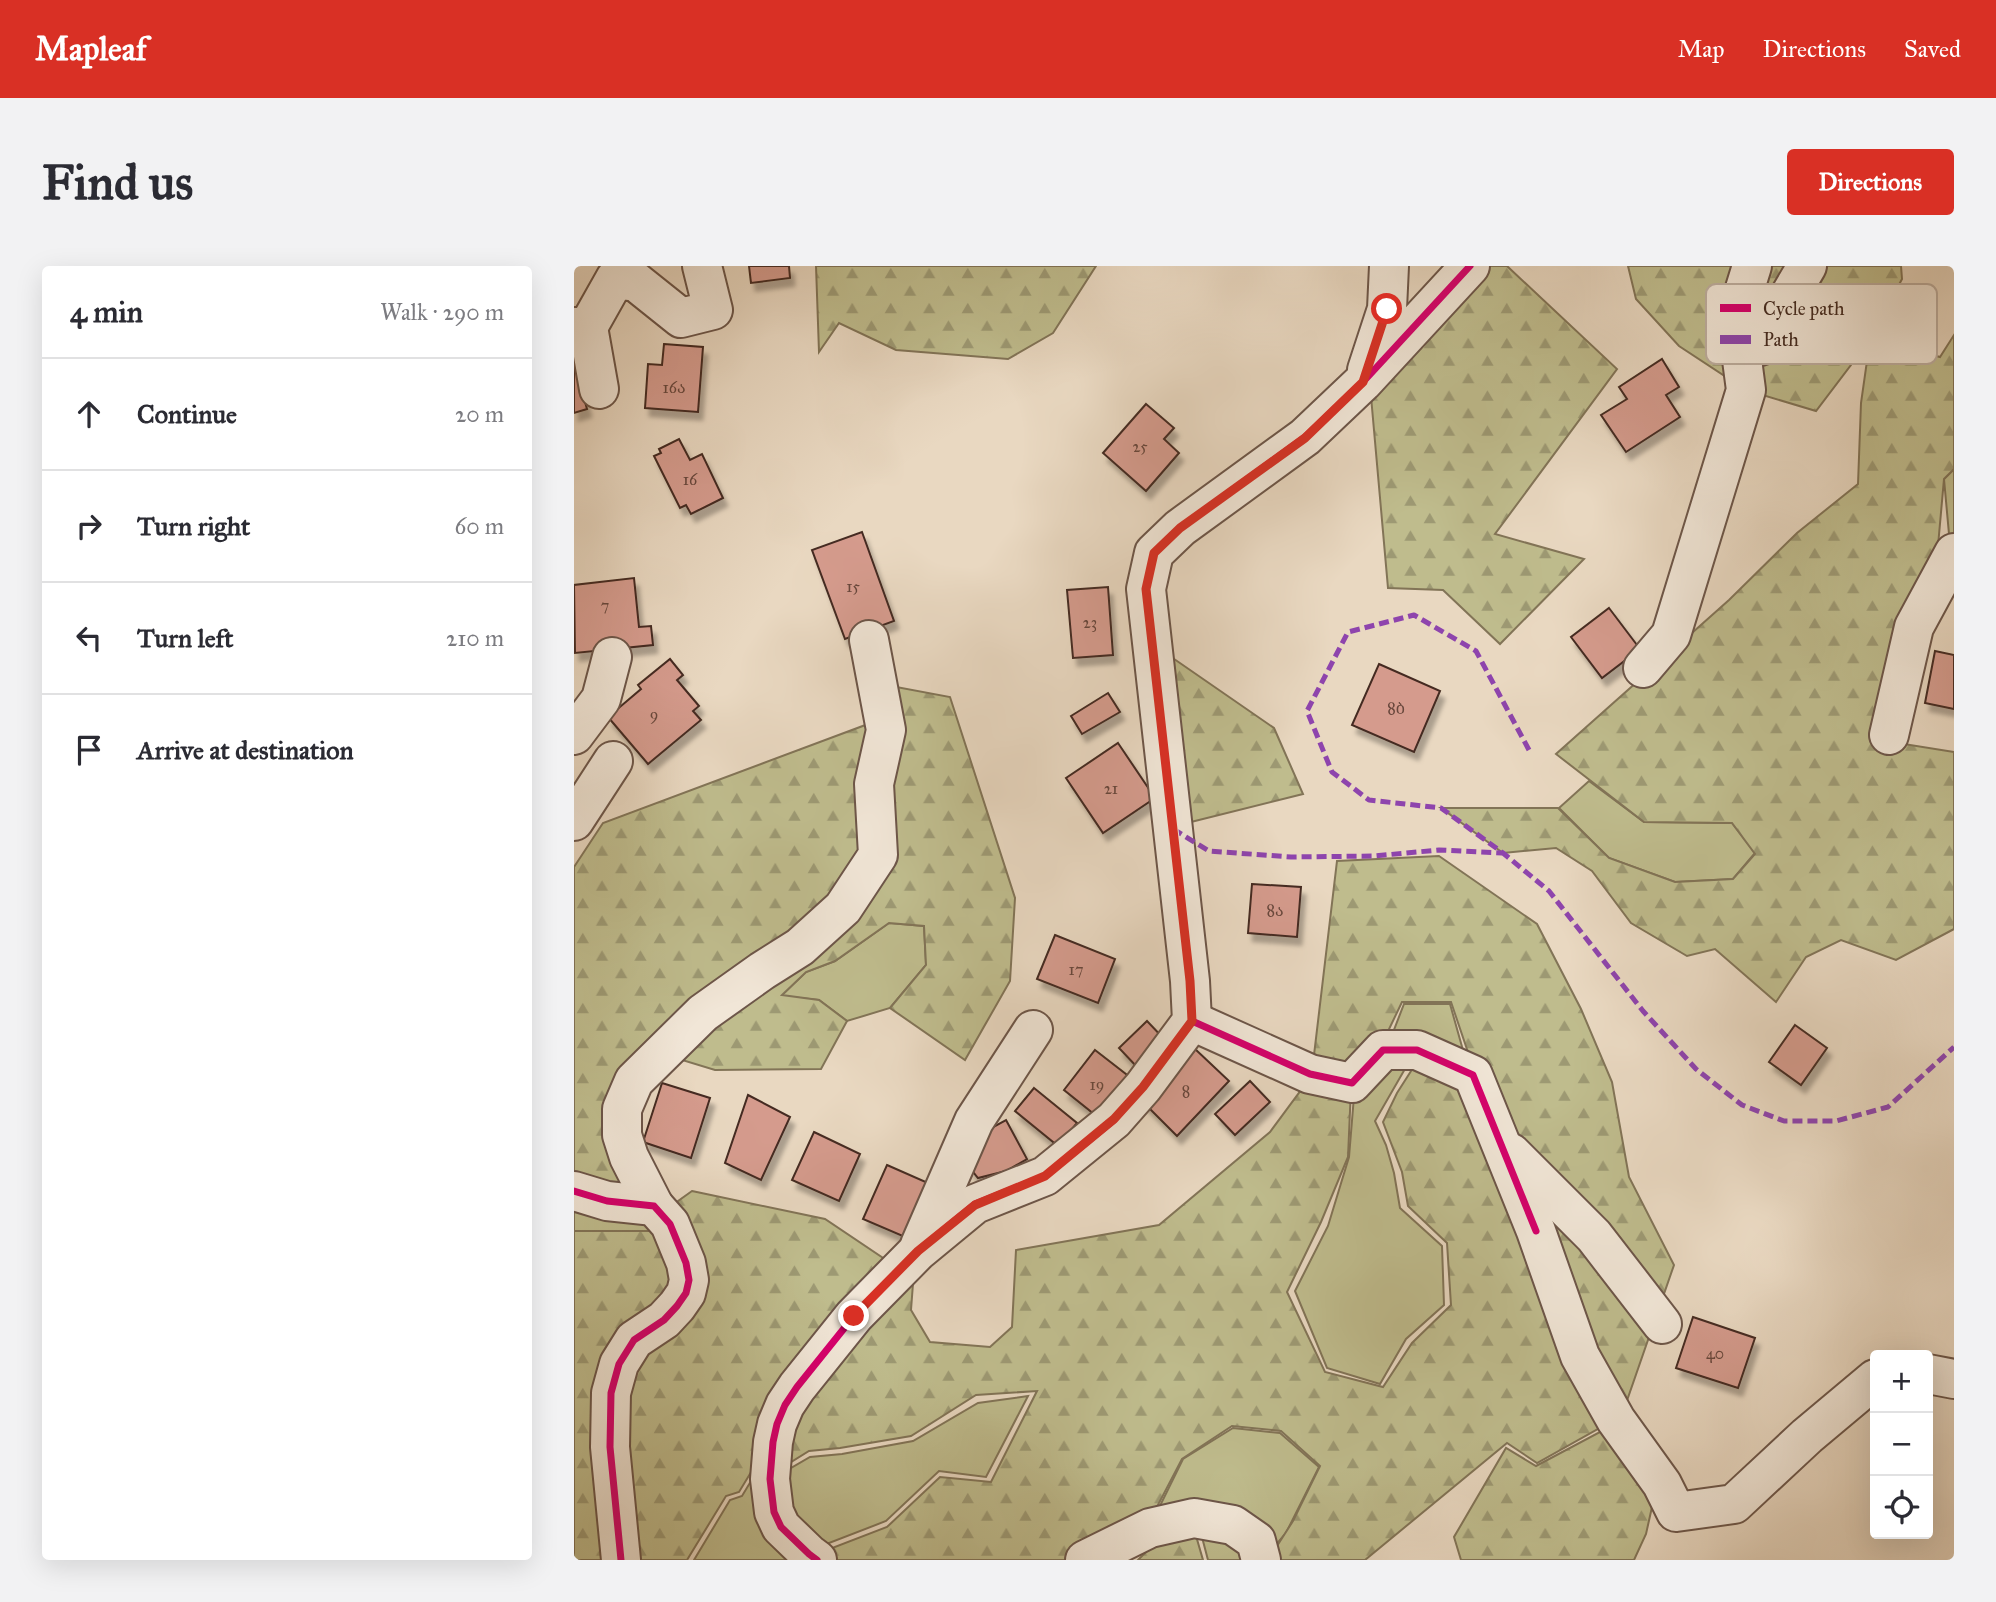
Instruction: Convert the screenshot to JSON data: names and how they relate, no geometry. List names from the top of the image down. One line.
{"house_numbers":["16ა","25","16","15","7","23","8ბ","9","21","8ა","17","19","8","40"],"legend":["Cycle path","Path"],"page":{"header":"Mapleaf","nav":["Map","Directions","Saved"],"buttons":"Directions","title":"Find us","heading":["4 min","Walk · 290 m"],"list":[["Continue","20 m"],["Turn right","60 m"],["Turn left","210 m"],"Arrive at destination"],"map_buttons":["+","−"]}}
